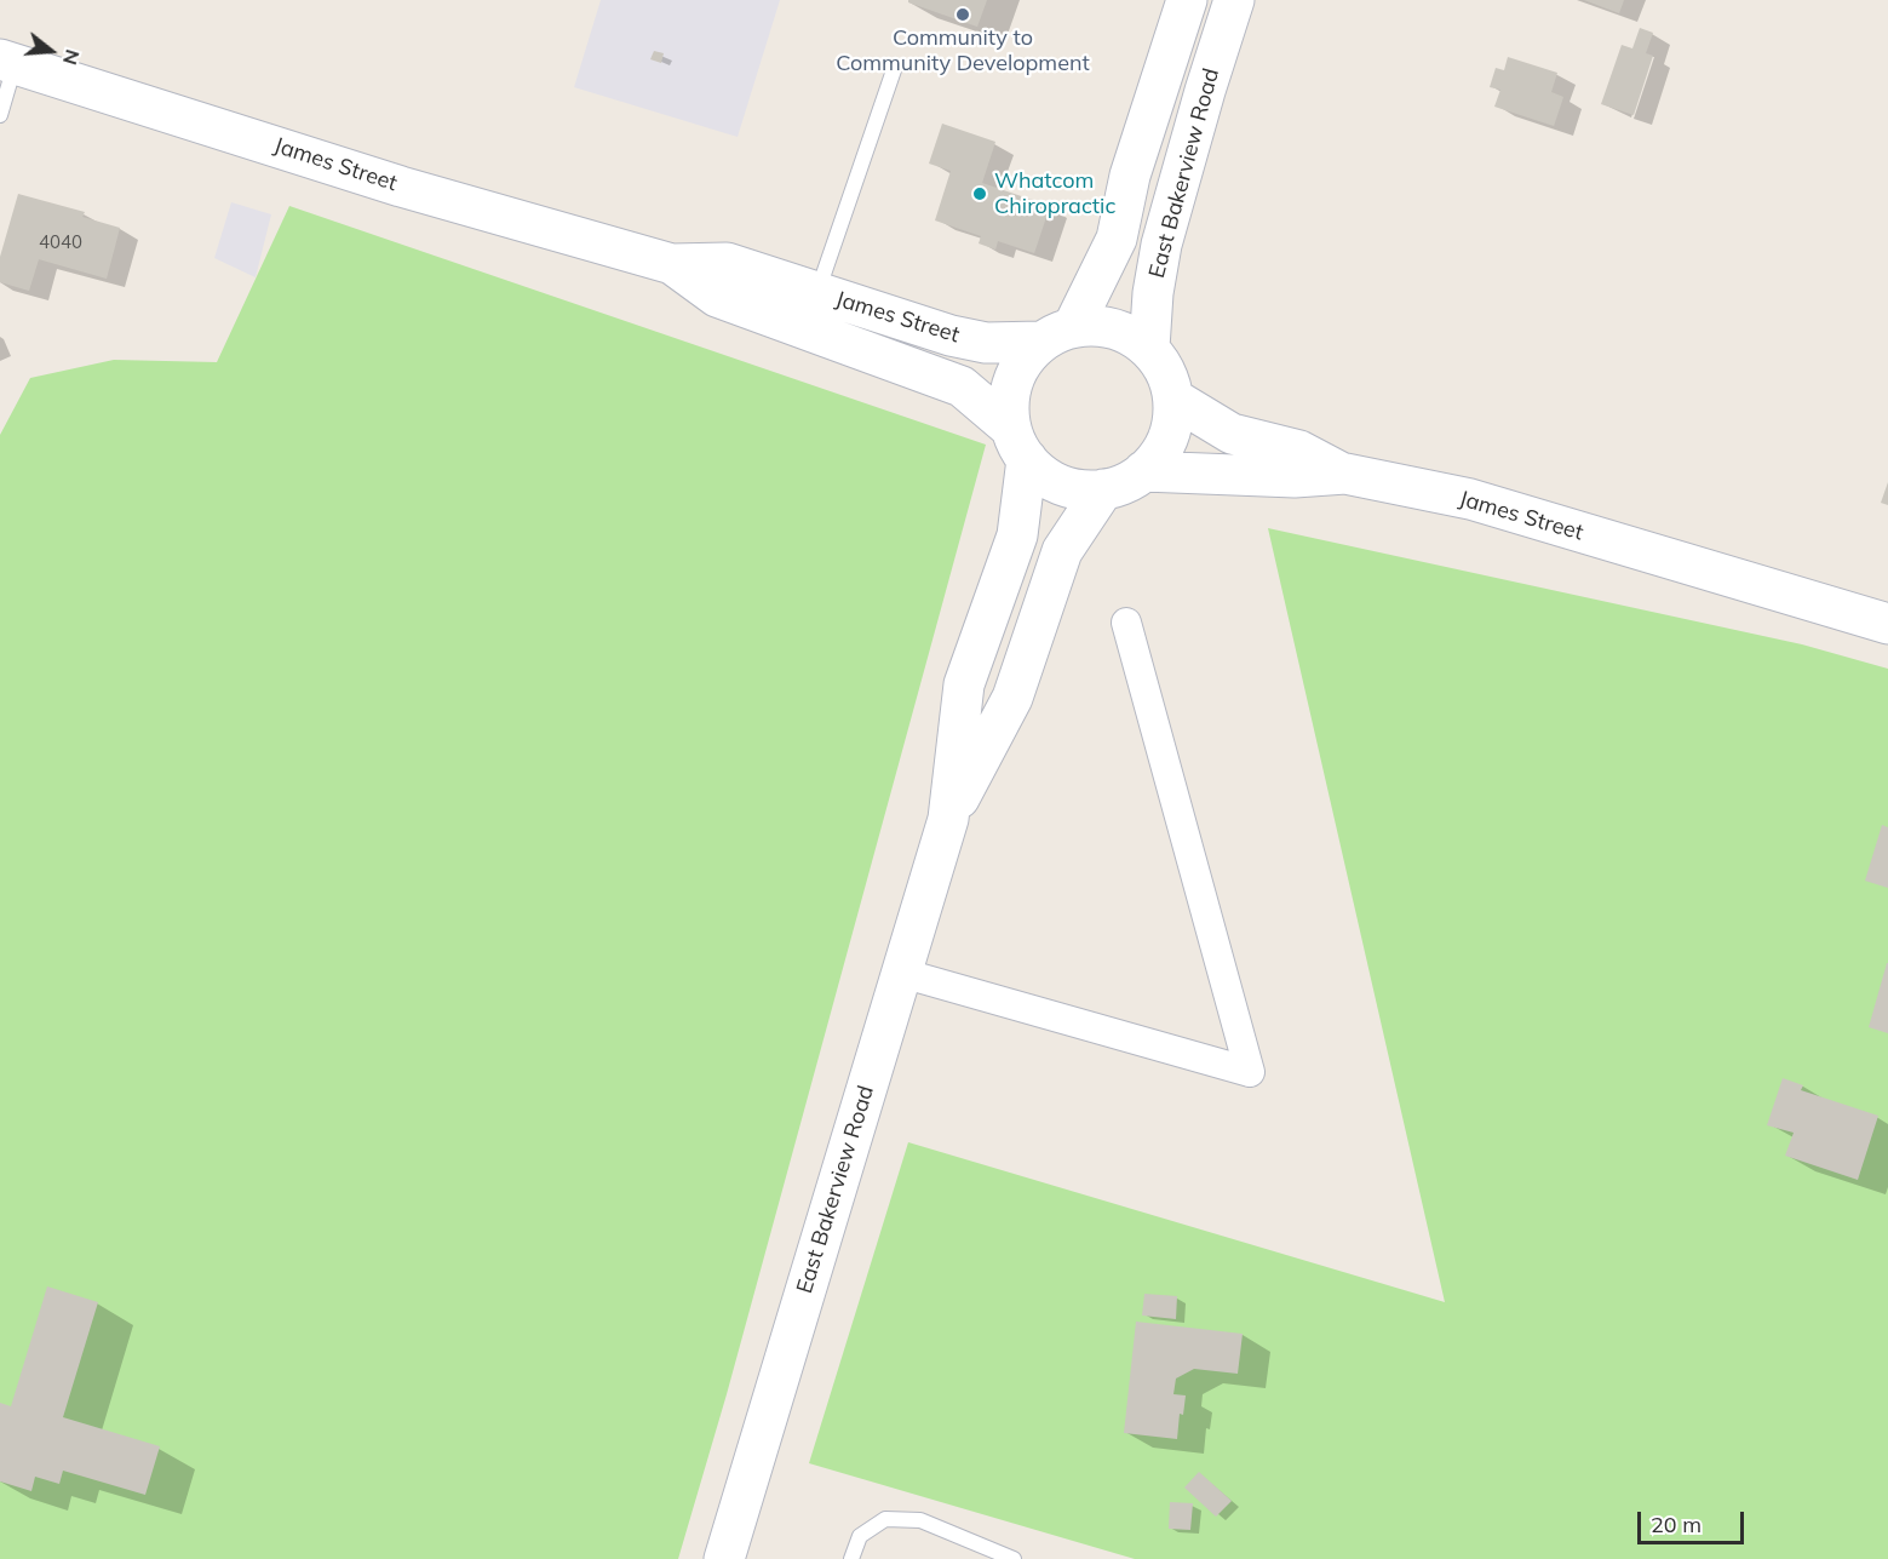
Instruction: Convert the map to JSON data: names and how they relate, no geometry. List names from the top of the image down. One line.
{"streets":{"main road":["James Street","East Bakerview Road"]},"crossings":[["James Street","East Bakerview Road"]],"places":["Community to Community Development","Whatcom Chiropractic"],"house_numbers":["4040"],"scale_bar":"20 m","north":"right"}
